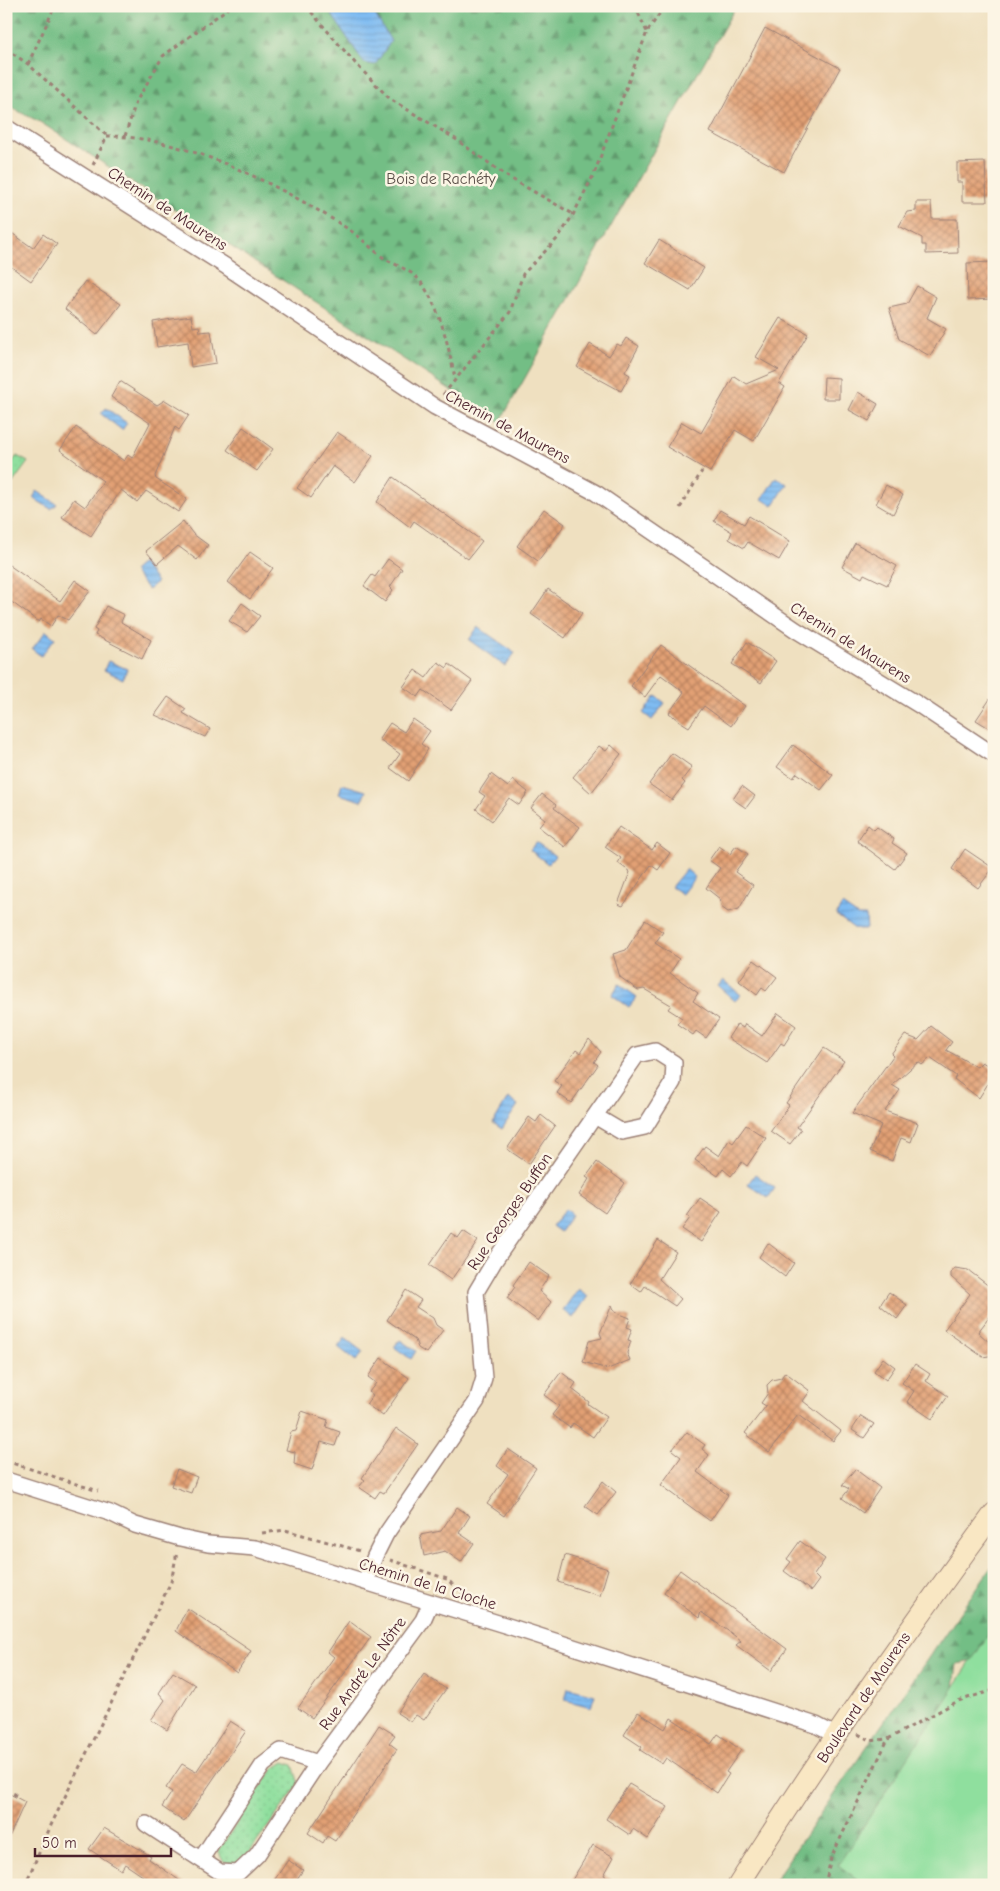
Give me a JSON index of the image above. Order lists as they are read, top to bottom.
{
  "streets": {
    "street": [
      "Chemin de Maurens",
      "Rue Georges Buffon",
      "Chemin de la Cloche",
      "Rue André Le Nôtre",
      "Boulevard de Maurens"
    ]
  },
  "crossings": [
    ["Rue Georges Buffon", "Chemin de la Cloche"],
    ["Chemin de la Cloche", "Rue André Le Nôtre"],
    ["Chemin de la Cloche", "Boulevard de Maurens"]
  ],
  "parks": ["Bois de Rachéty"],
  "scale_bar": "50 m"
}
